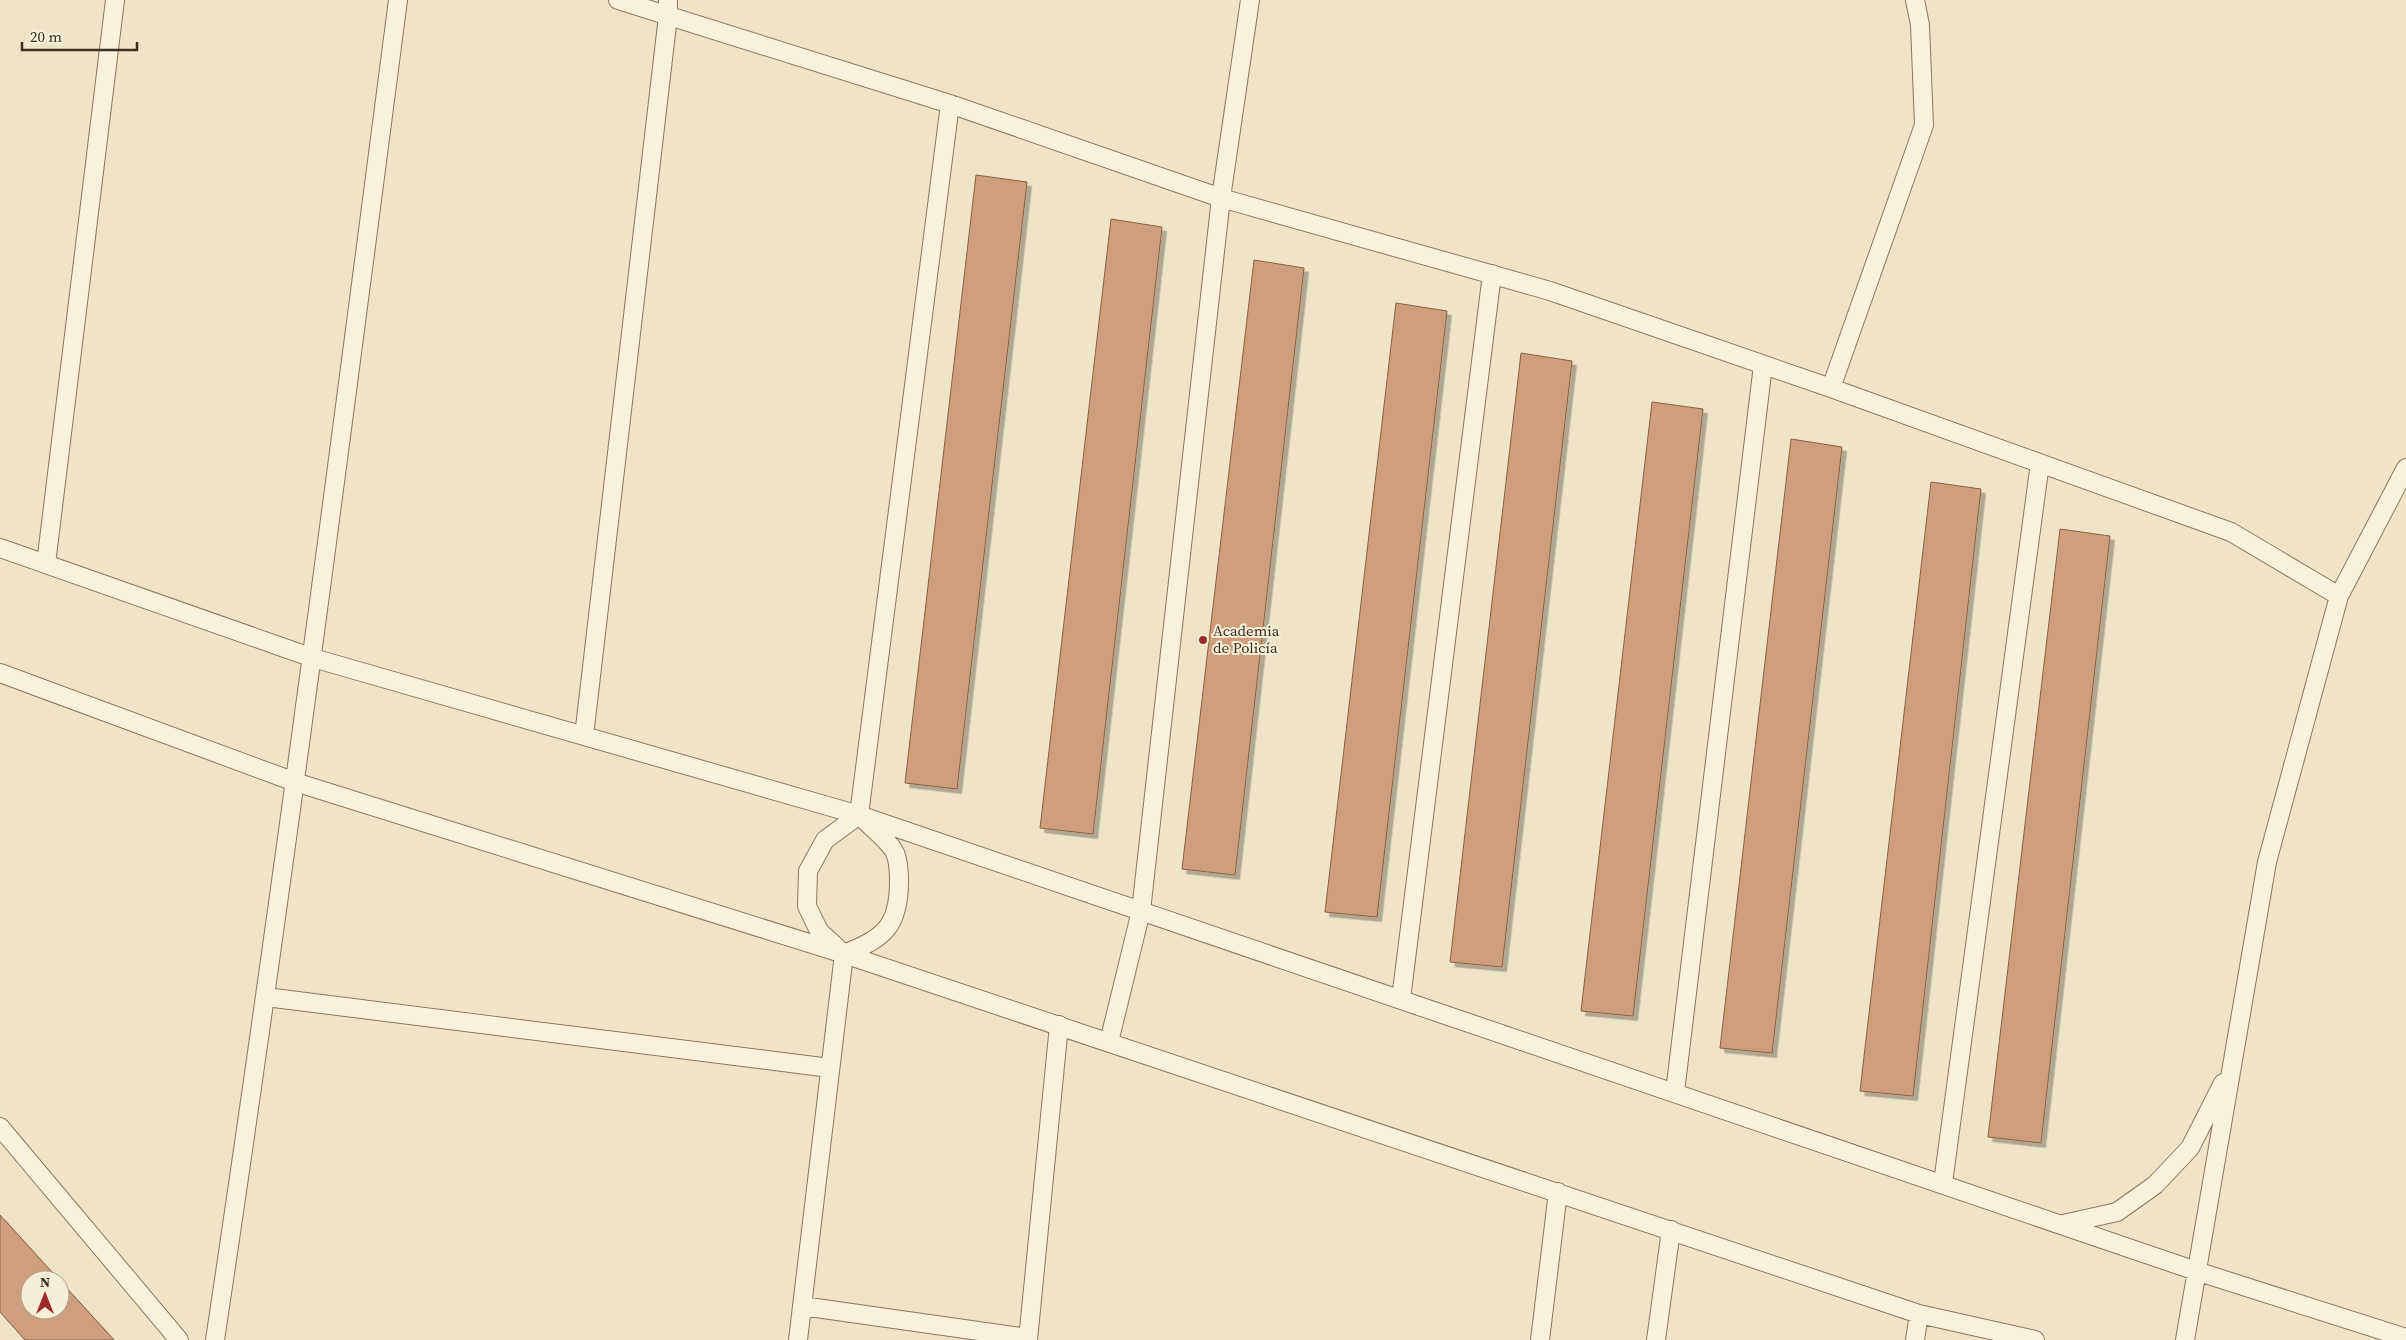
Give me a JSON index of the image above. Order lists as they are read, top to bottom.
{
  "places": ["Academia de Policía"],
  "scale_bar": "20 m",
  "north": "top"
}
